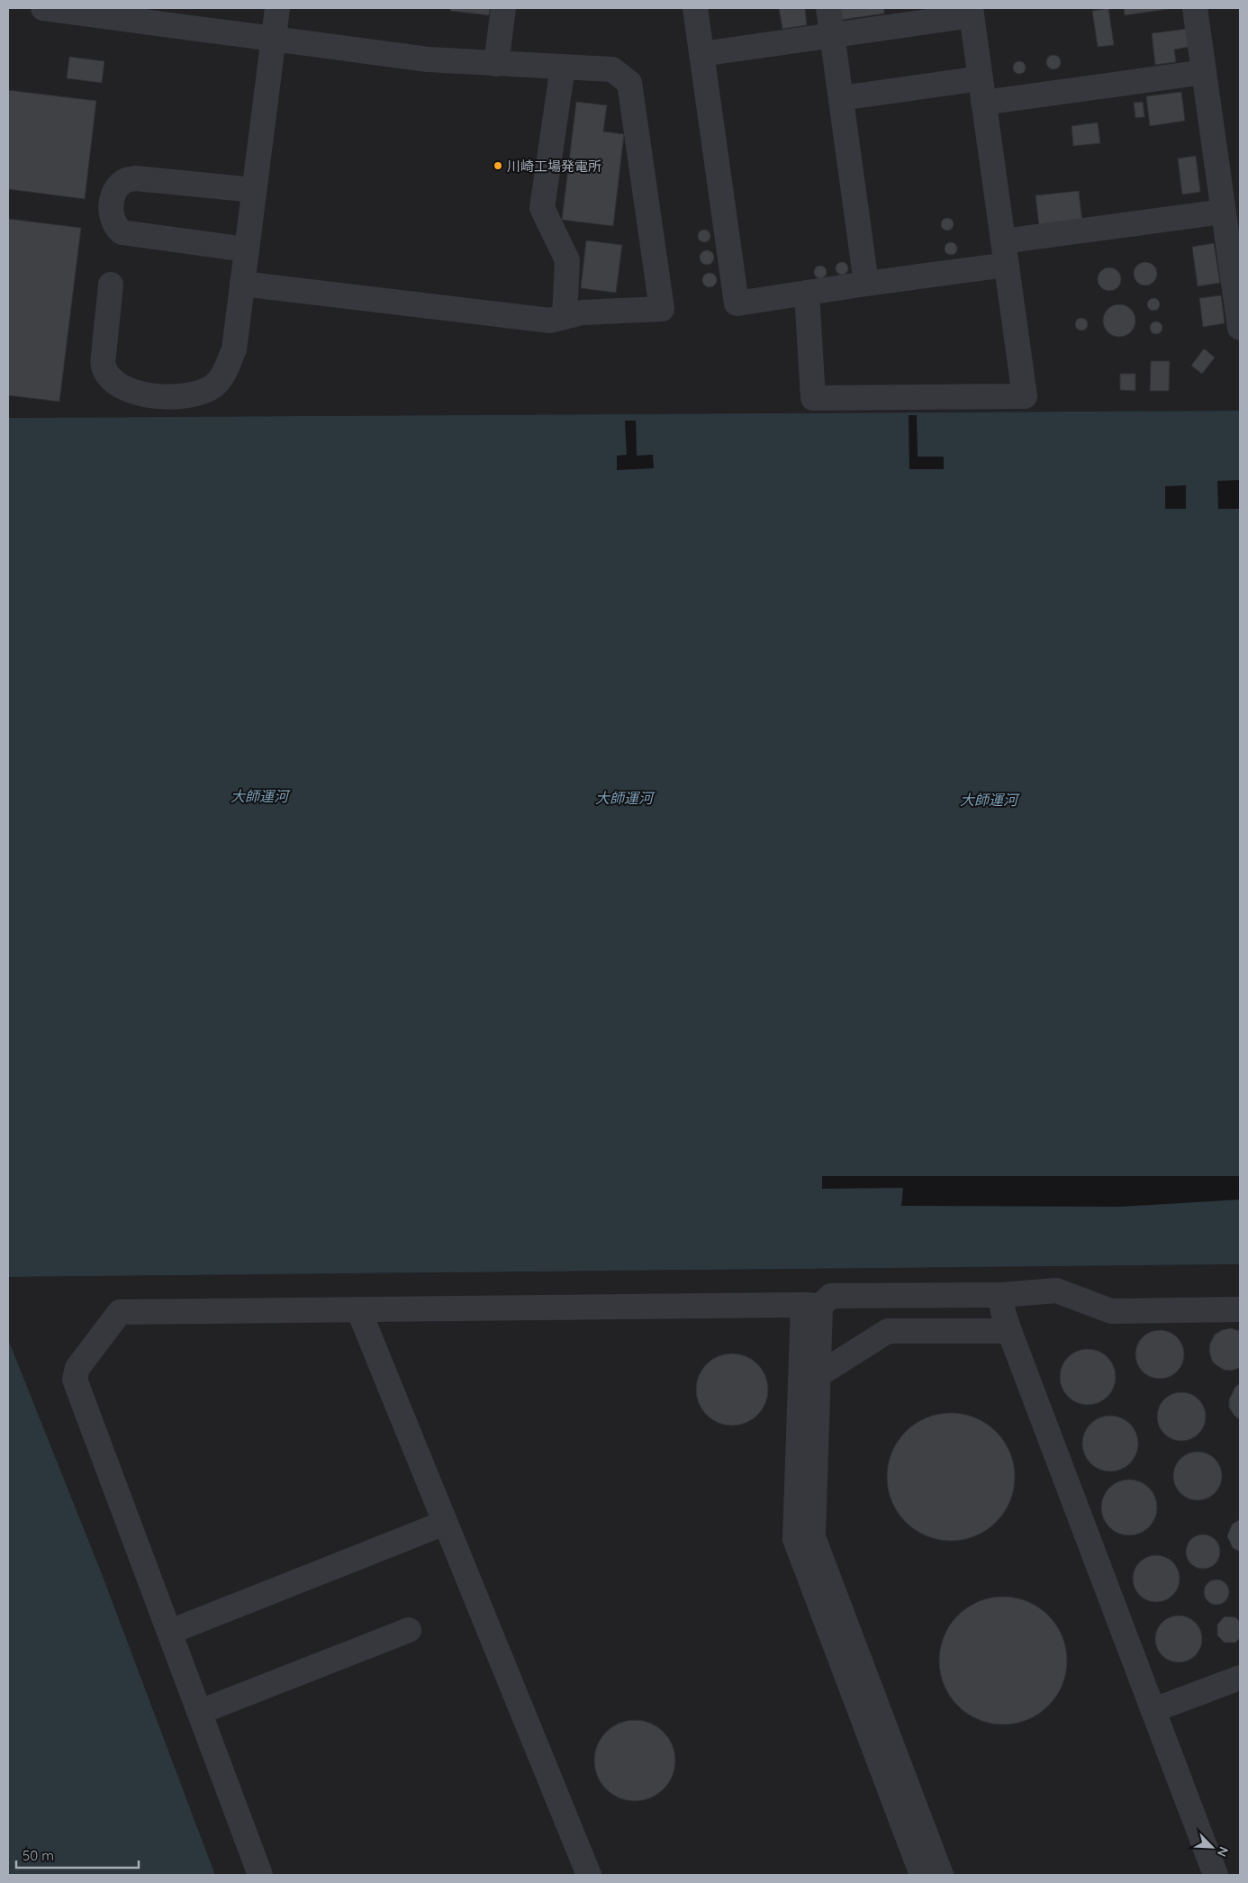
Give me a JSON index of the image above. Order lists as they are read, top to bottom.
{
  "water": ["大師運河"],
  "places": ["川崎工場発電所"],
  "scale_bar": "50 m",
  "north": "bottom right"
}
